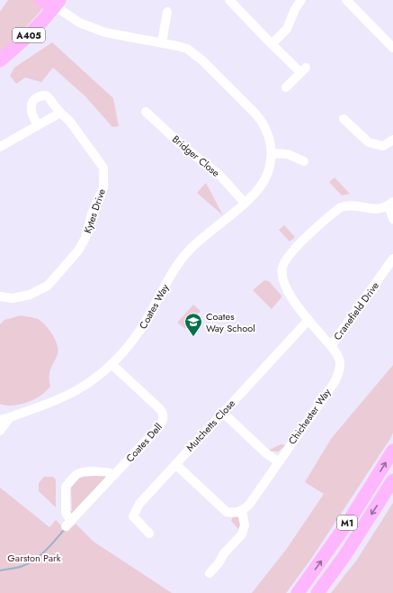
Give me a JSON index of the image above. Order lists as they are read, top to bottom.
{
  "streets": {
    "highway": ["A405", "M1"],
    "street": [
      "Bridger Close",
      "Kytes Drive",
      "Coates Way",
      "Cranefield Drive",
      "Chichester Way",
      "Mutchetts Close",
      "Coates Dell"
    ]
  },
  "crossings": [
    ["A405", "Coates Way"],
    ["Bridger Close", "Coates Way"],
    ["Coates Way", "Coates Dell"],
    ["Cranefield Drive", "Chichester Way"],
    ["Chichester Way", "Mutchetts Close"]
  ],
  "parks": ["Garston Park"],
  "places": {
    "school or university": ["Coates Way School"]
  }
}
